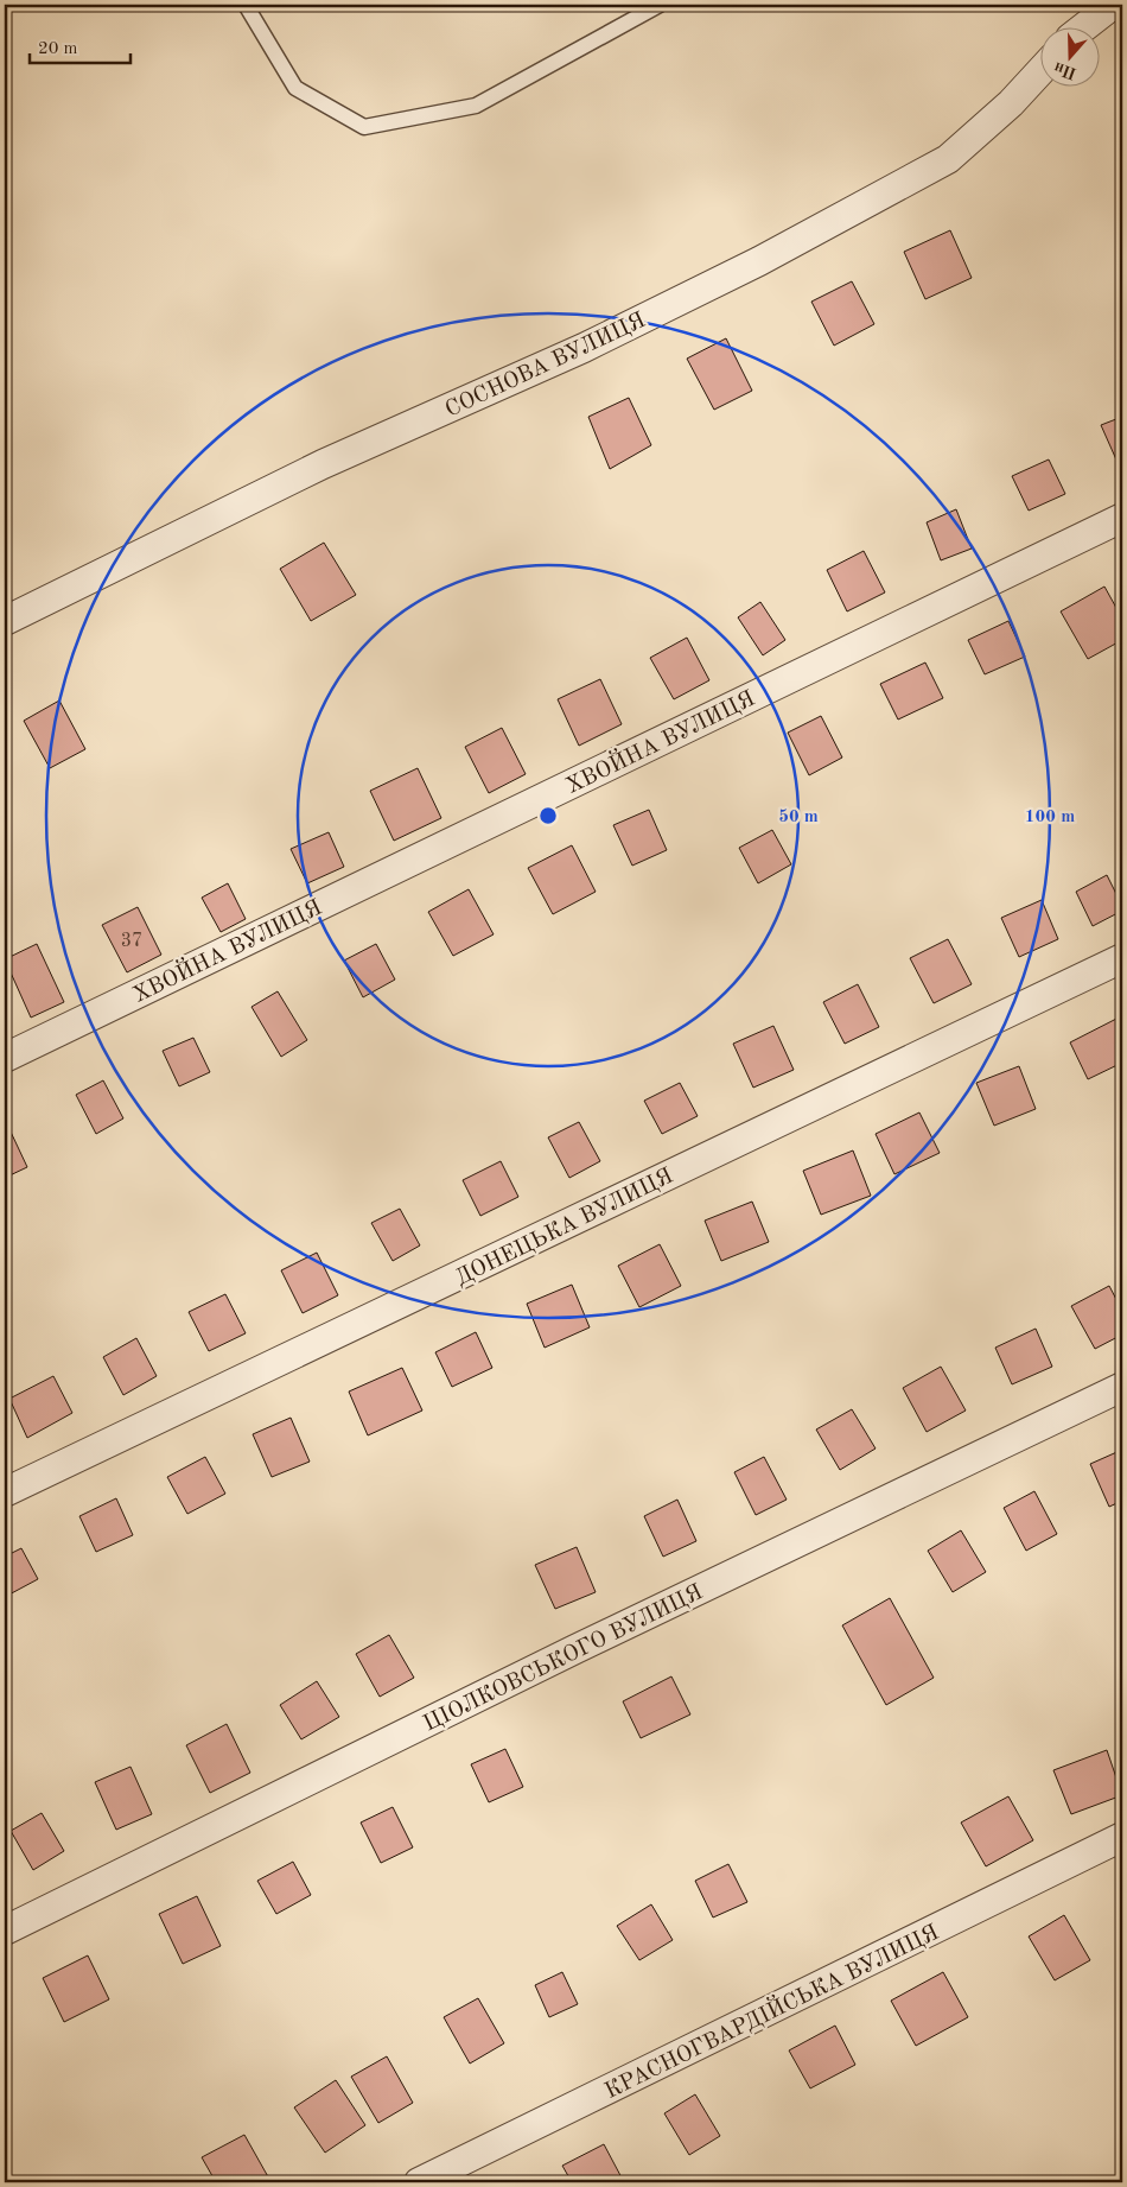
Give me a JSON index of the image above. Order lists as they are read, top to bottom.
{
  "streets": {
    "street": [
      "СОСНОВА ВУЛИЦЯ",
      "ХВОЙНА ВУЛИЦЯ",
      "ДОНЕЦЬКА ВУЛИЦЯ",
      "ЦІОЛКОВСЬКОГО ВУЛИЦЯ",
      "КРАСНОГВАРДІЙСЬКА ВУЛИЦЯ"
    ]
  },
  "house_numbers": ["37"],
  "scale_bar": "20 m",
  "north": "bottom",
  "rings": ["50 m", "100 m"]
}
